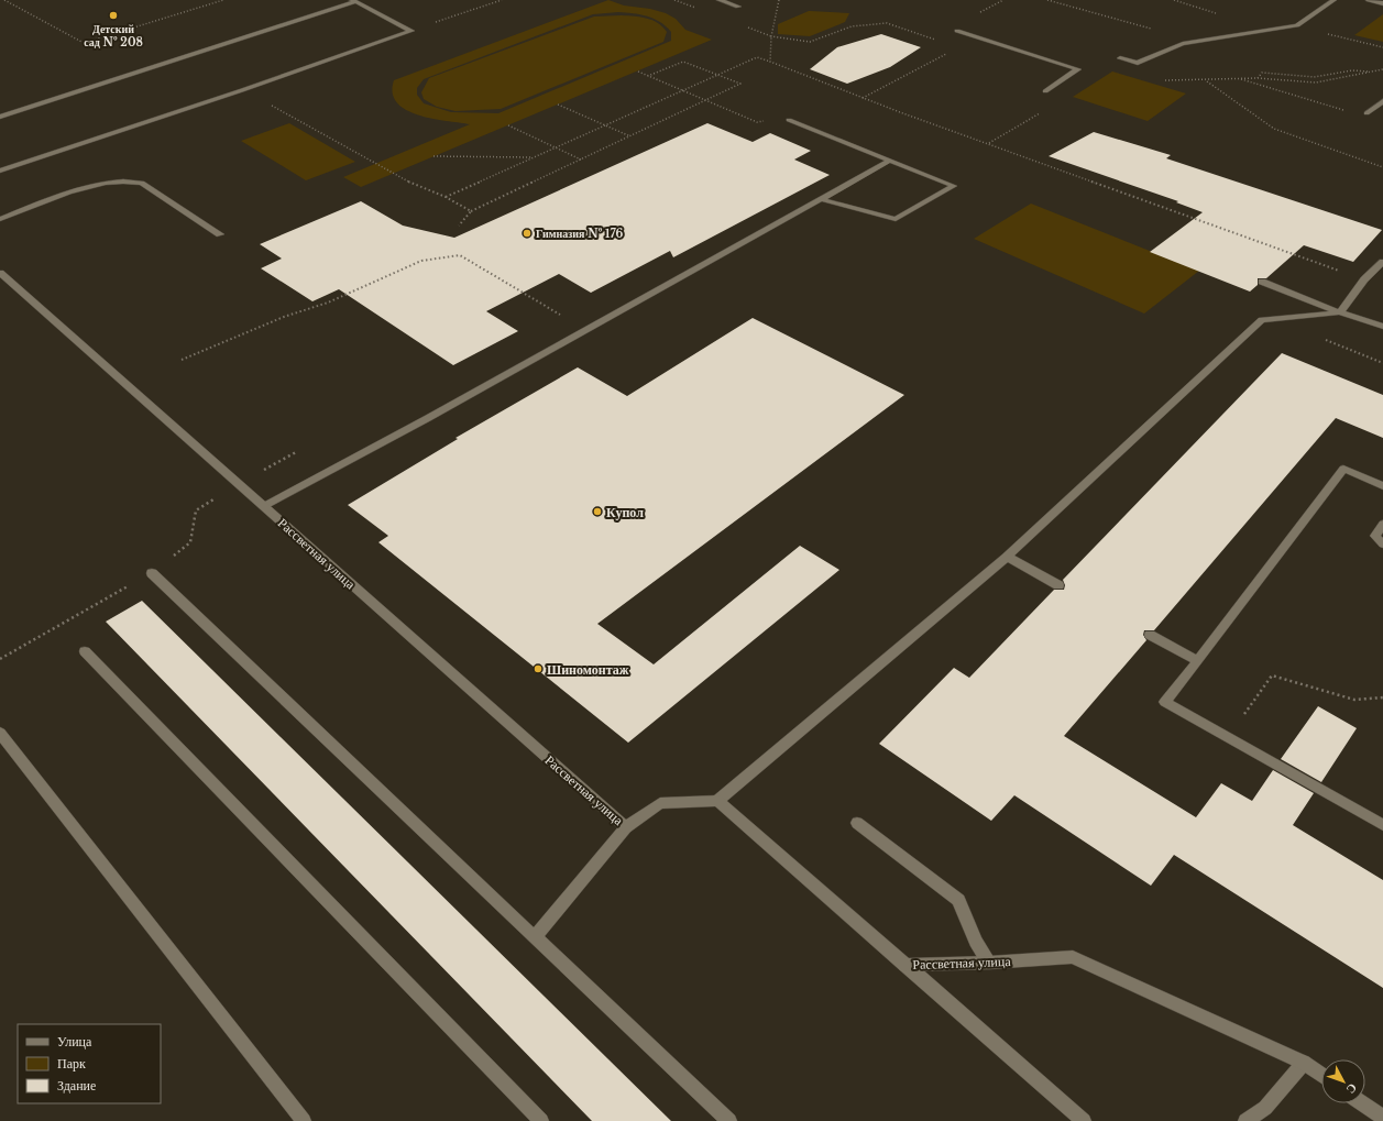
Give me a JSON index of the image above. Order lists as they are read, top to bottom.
{
  "streets": {
    "street": ["Рассветная улица"]
  },
  "places": [
    "Детский сад № 208",
    "Гимназия № 176",
    "Купол",
    "Шиномонтаж"
  ],
  "legend": ["Улица", "Парк", "Здание"],
  "north": "bottom right"
}
